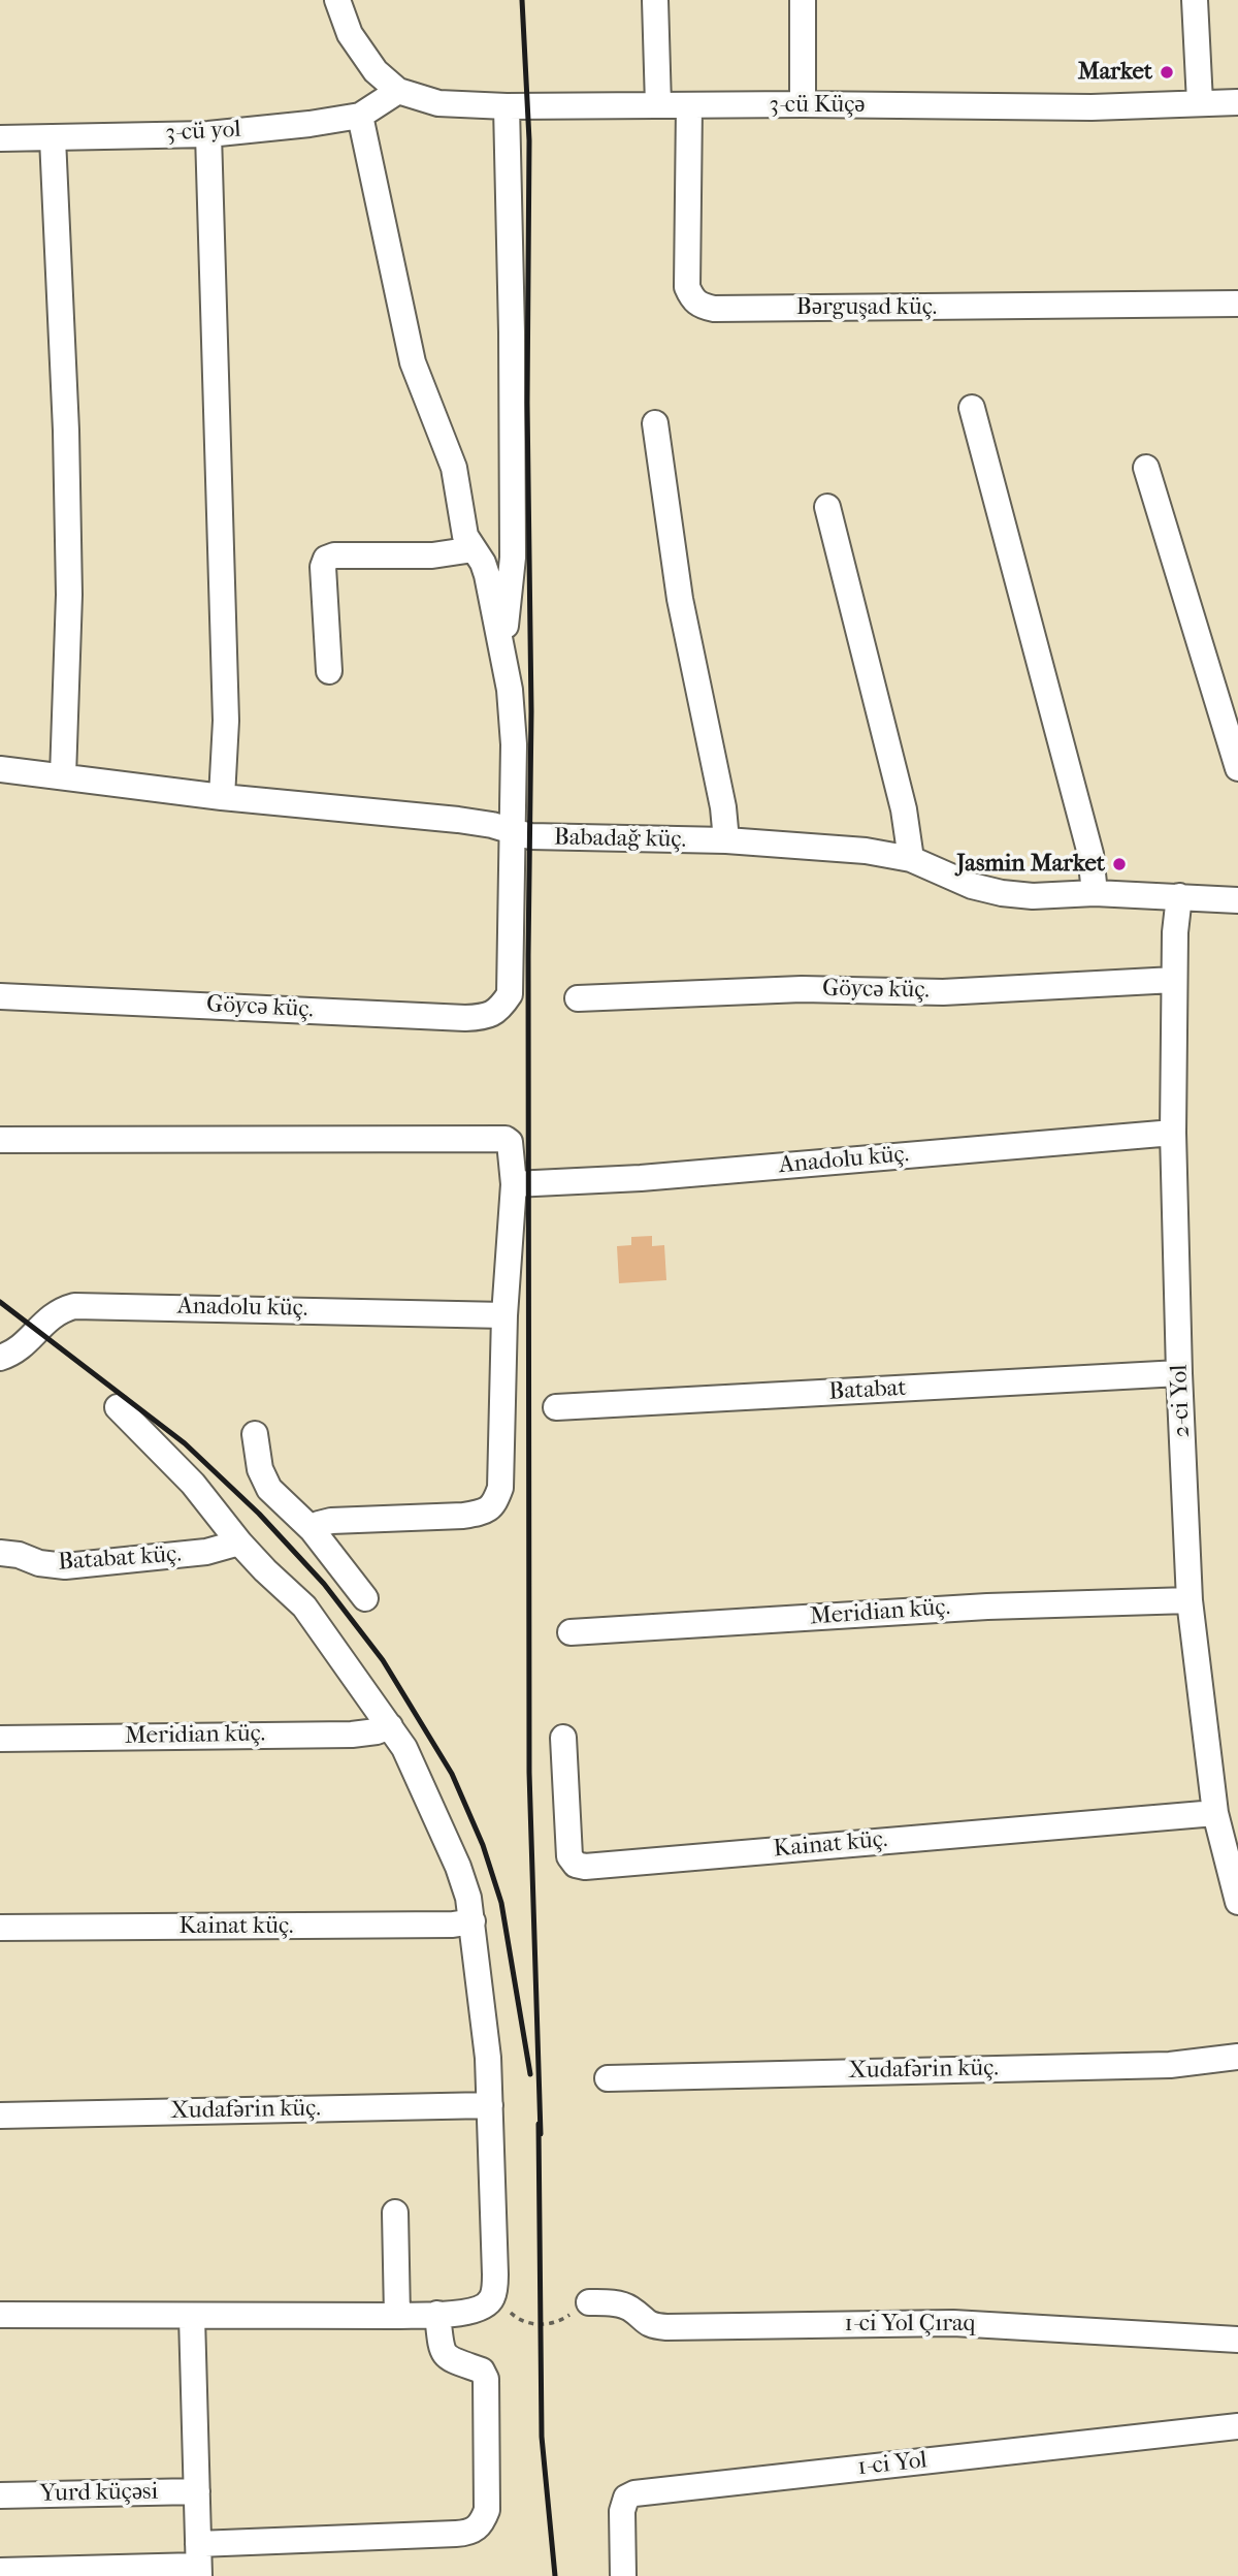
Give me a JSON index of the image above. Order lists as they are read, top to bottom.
{
  "streets": {
    "street": [
      "3-cü Küçə",
      "3-cü yol",
      "Bərguşad küç.",
      "Babadağ küç.",
      "Göycə küç.",
      "Anadolu küç.",
      "Batabat",
      "2-ci Yol",
      "Batabat küç.",
      "Meridian küç.",
      "Kainat küç.",
      "Xudafərin küç.",
      "1-ci Yol Çıraq",
      "1-ci Yol",
      "Yurd küçəsi"
    ]
  },
  "crossings": [
    ["3-cü Küçə", "3-cü yol"],
    ["3-cü Küçə", "Bərguşad küç."],
    ["Babadağ küç.", "Göycə küç."],
    ["Babadağ küç.", "2-ci Yol"],
    ["Göycə küç.", "2-ci Yol"],
    ["Anadolu küç.", "2-ci Yol"],
    ["Batabat", "2-ci Yol"],
    ["2-ci Yol", "Meridian küç."],
    ["2-ci Yol", "Kainat küç."]
  ],
  "places": ["Market", "Jasmin Market"]
}
